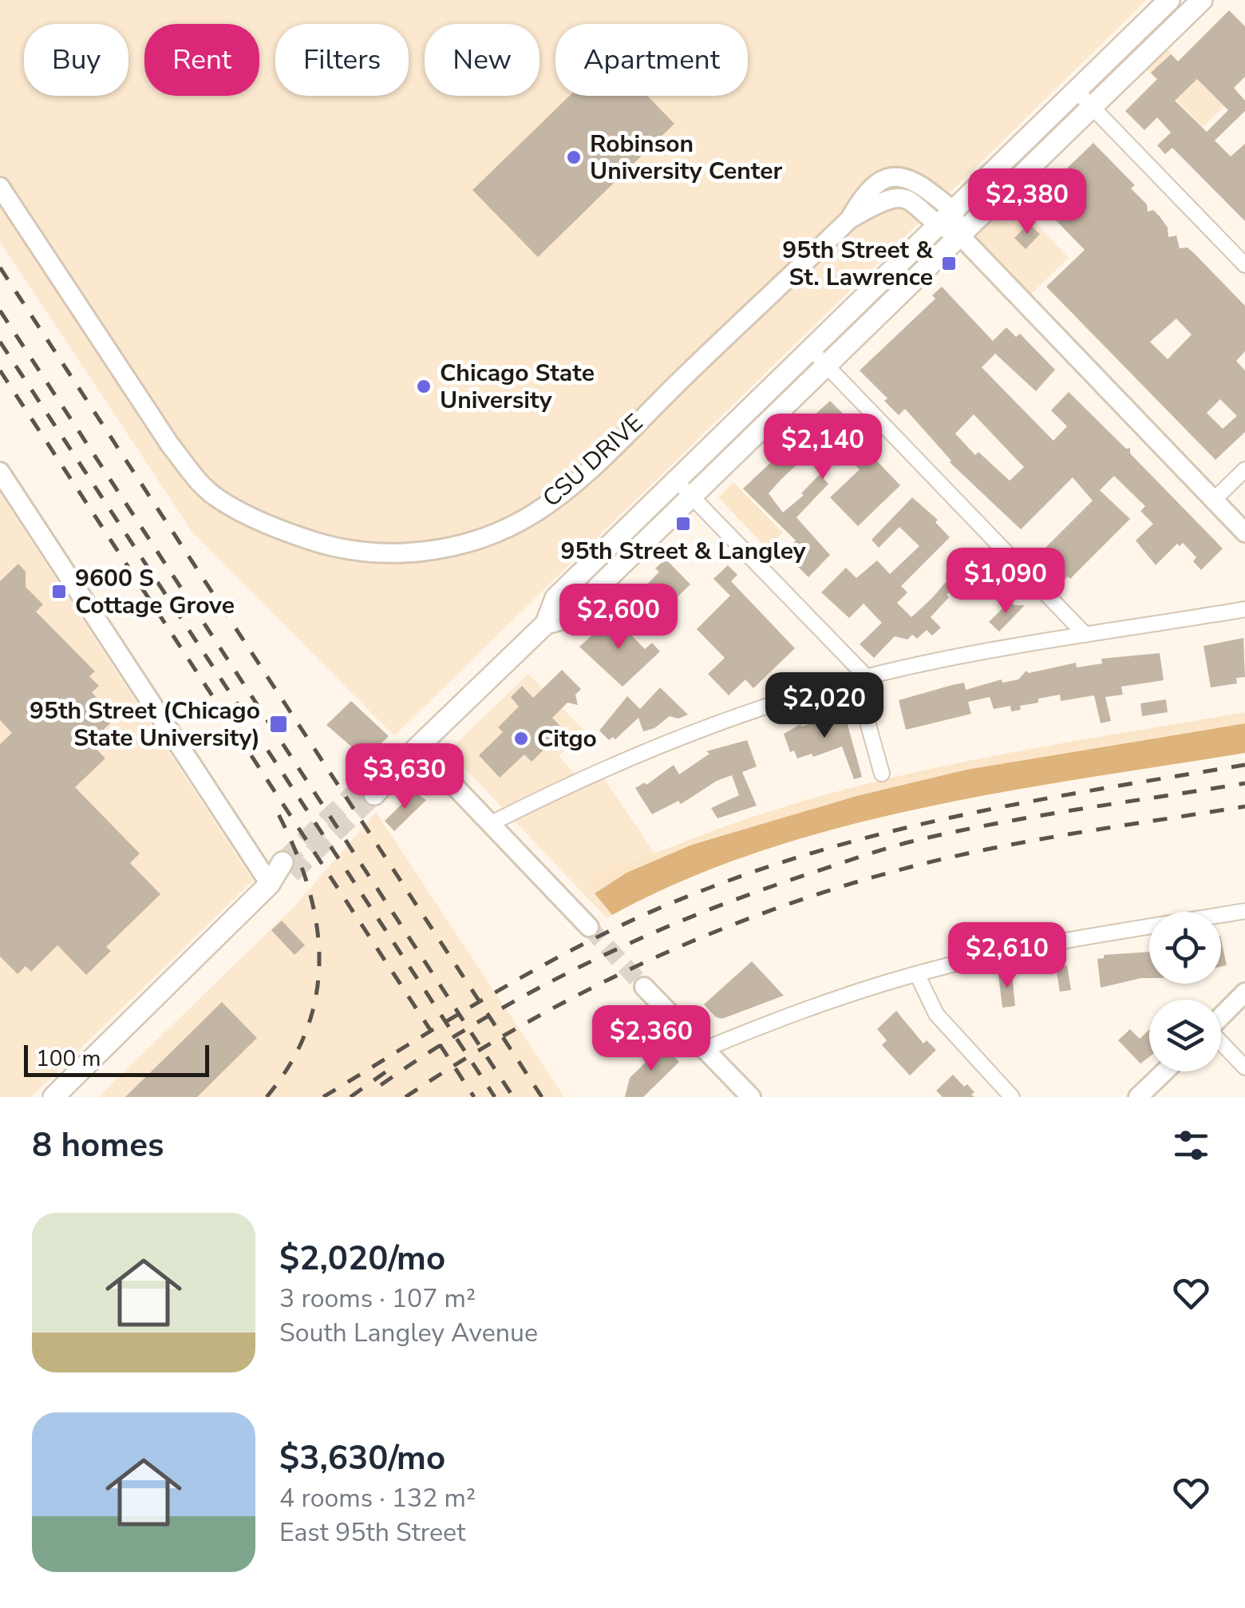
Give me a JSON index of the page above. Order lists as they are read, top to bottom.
{
  "streets": {
    "street": ["CSU DRIVE"]
  },
  "places": {
    "other": ["Robinson University Center", "Chicago State University", "Citgo"],
    "transit": [
      "95th Street & St. Lawrence",
      "95th Street & Langley",
      "9600 S Cottage Grove",
      "95th Street (Chicago State University)"
    ]
  },
  "scale_bar": "100 m",
  "page": {
    "chip": [
      "Buy",
      "Rent",
      "Filters",
      "New",
      "Apartment"
    ],
    "price": [
      "$2,380",
      "$2,140",
      "$1,090",
      "$2,600",
      "$2,020",
      "$3,630",
      "$2,610",
      "$2,360"
    ],
    "scale": "100 m",
    "heading": "8 homes",
    "list": [
      {
        "name": "$2,020/mo",
        "note": "3 rooms · 107 m² · South Langley Avenue"
      },
      {
        "name": "$3,630/mo",
        "note": "4 rooms · 132 m² · East 95th Street"
      }
    ]
  }
}
